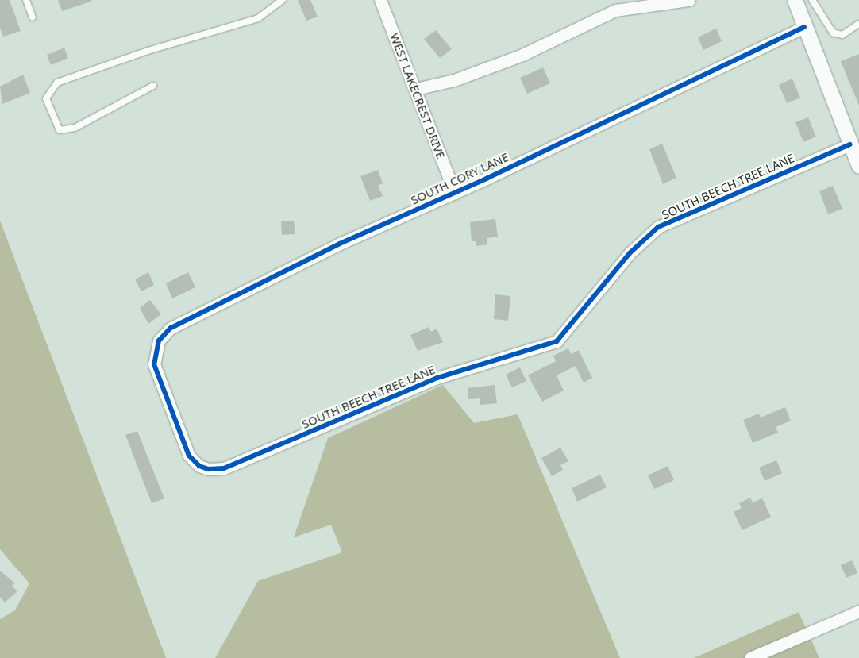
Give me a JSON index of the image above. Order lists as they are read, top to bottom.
{
  "streets": {
    "street": ["WEST LAKECREST DRIVE", "SOUTH CORY LANE", "SOUTH BEECH TREE LANE"]
  },
  "crossings": [
    ["WEST LAKECREST DRIVE", "SOUTH CORY LANE"],
    ["SOUTH CORY LANE", "SOUTH BEECH TREE LANE"]
  ]
}
